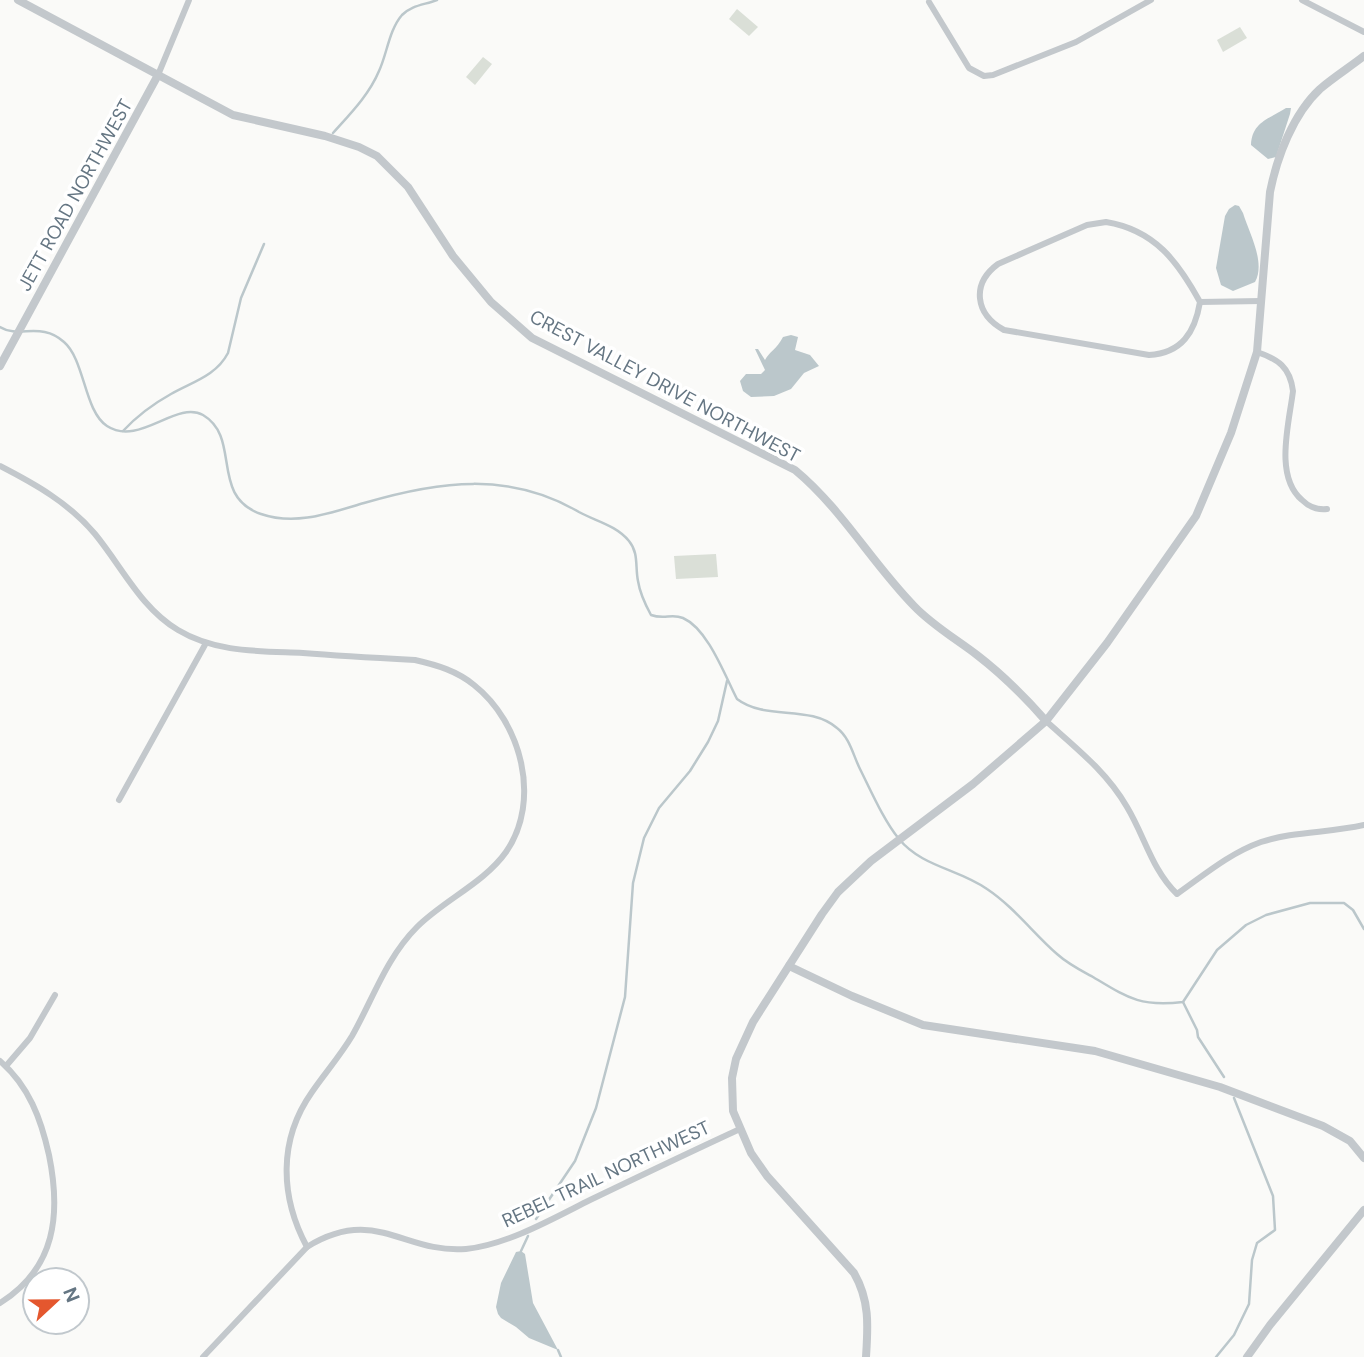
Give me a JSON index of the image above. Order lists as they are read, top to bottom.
{
  "streets": {
    "street": ["JETT ROAD NORTHWEST", "CREST VALLEY DRIVE NORTHWEST", "REBEL TRAIL NORTHWEST"]
  },
  "crossings": [
    ["JETT ROAD NORTHWEST", "CREST VALLEY DRIVE NORTHWEST"]
  ],
  "north": "right"
}
